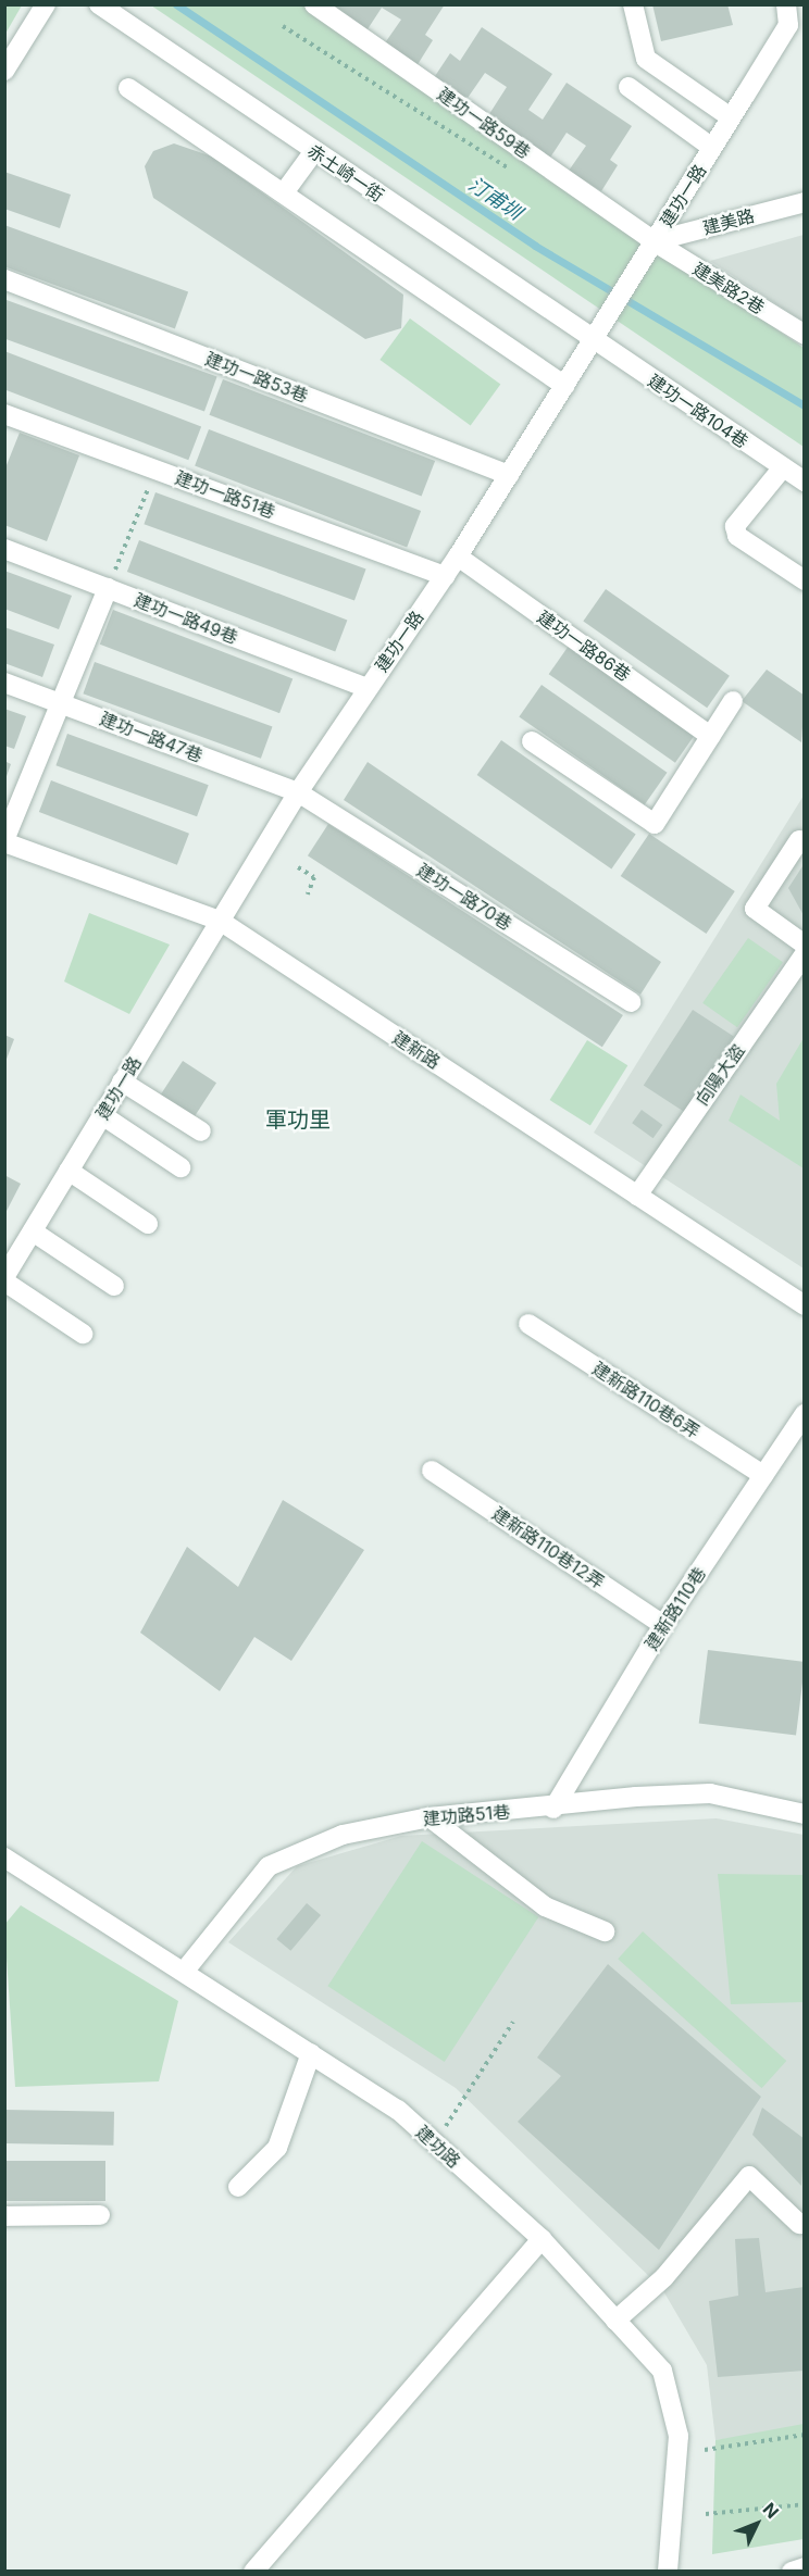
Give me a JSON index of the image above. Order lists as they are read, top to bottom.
{
  "streets": {
    "street": [
      "建功一路59巷",
      "赤土崎一街",
      "建功一路",
      "建美路",
      "建美路2巷",
      "建功一路53巷",
      "建功一路104巷",
      "建功一路51巷",
      "建功一路49巷",
      "建功一路86巷",
      "建功一路47巷",
      "建功一路70巷",
      "建新路",
      "向陽大盜",
      "建新路110巷6弄",
      "建新路110巷12弄",
      "建新路110巷",
      "建功路51巷",
      "建功路"
    ]
  },
  "crossings": [
    ["建功一路59巷", "建功一路"],
    ["建功一路59巷", "建美路"],
    ["建功一路59巷", "建美路2巷"],
    ["赤土崎一街", "建功一路"],
    ["赤土崎一街", "建功一路104巷"],
    ["建功一路", "建美路"],
    ["建功一路", "建美路2巷"],
    ["建功一路", "建功一路53巷"],
    ["建功一路", "建功一路104巷"],
    ["建功一路", "建功一路51巷"],
    ["建功一路", "建功一路49巷"],
    ["建功一路", "建功一路86巷"],
    ["建功一路", "建功一路47巷"],
    ["建功一路", "建功一路70巷"],
    ["建功一路", "建新路"],
    ["建美路", "建美路2巷"],
    ["建功一路47巷", "建功一路70巷"],
    ["建新路", "向陽大盜"],
    ["建新路110巷6弄", "建新路110巷"],
    ["建新路110巷12弄", "建新路110巷"],
    ["建新路110巷", "建功路51巷"],
    ["建功路51巷", "建功路"]
  ],
  "districts": ["軍功里"],
  "water": ["汀甫圳"],
  "north": "top right"
}
